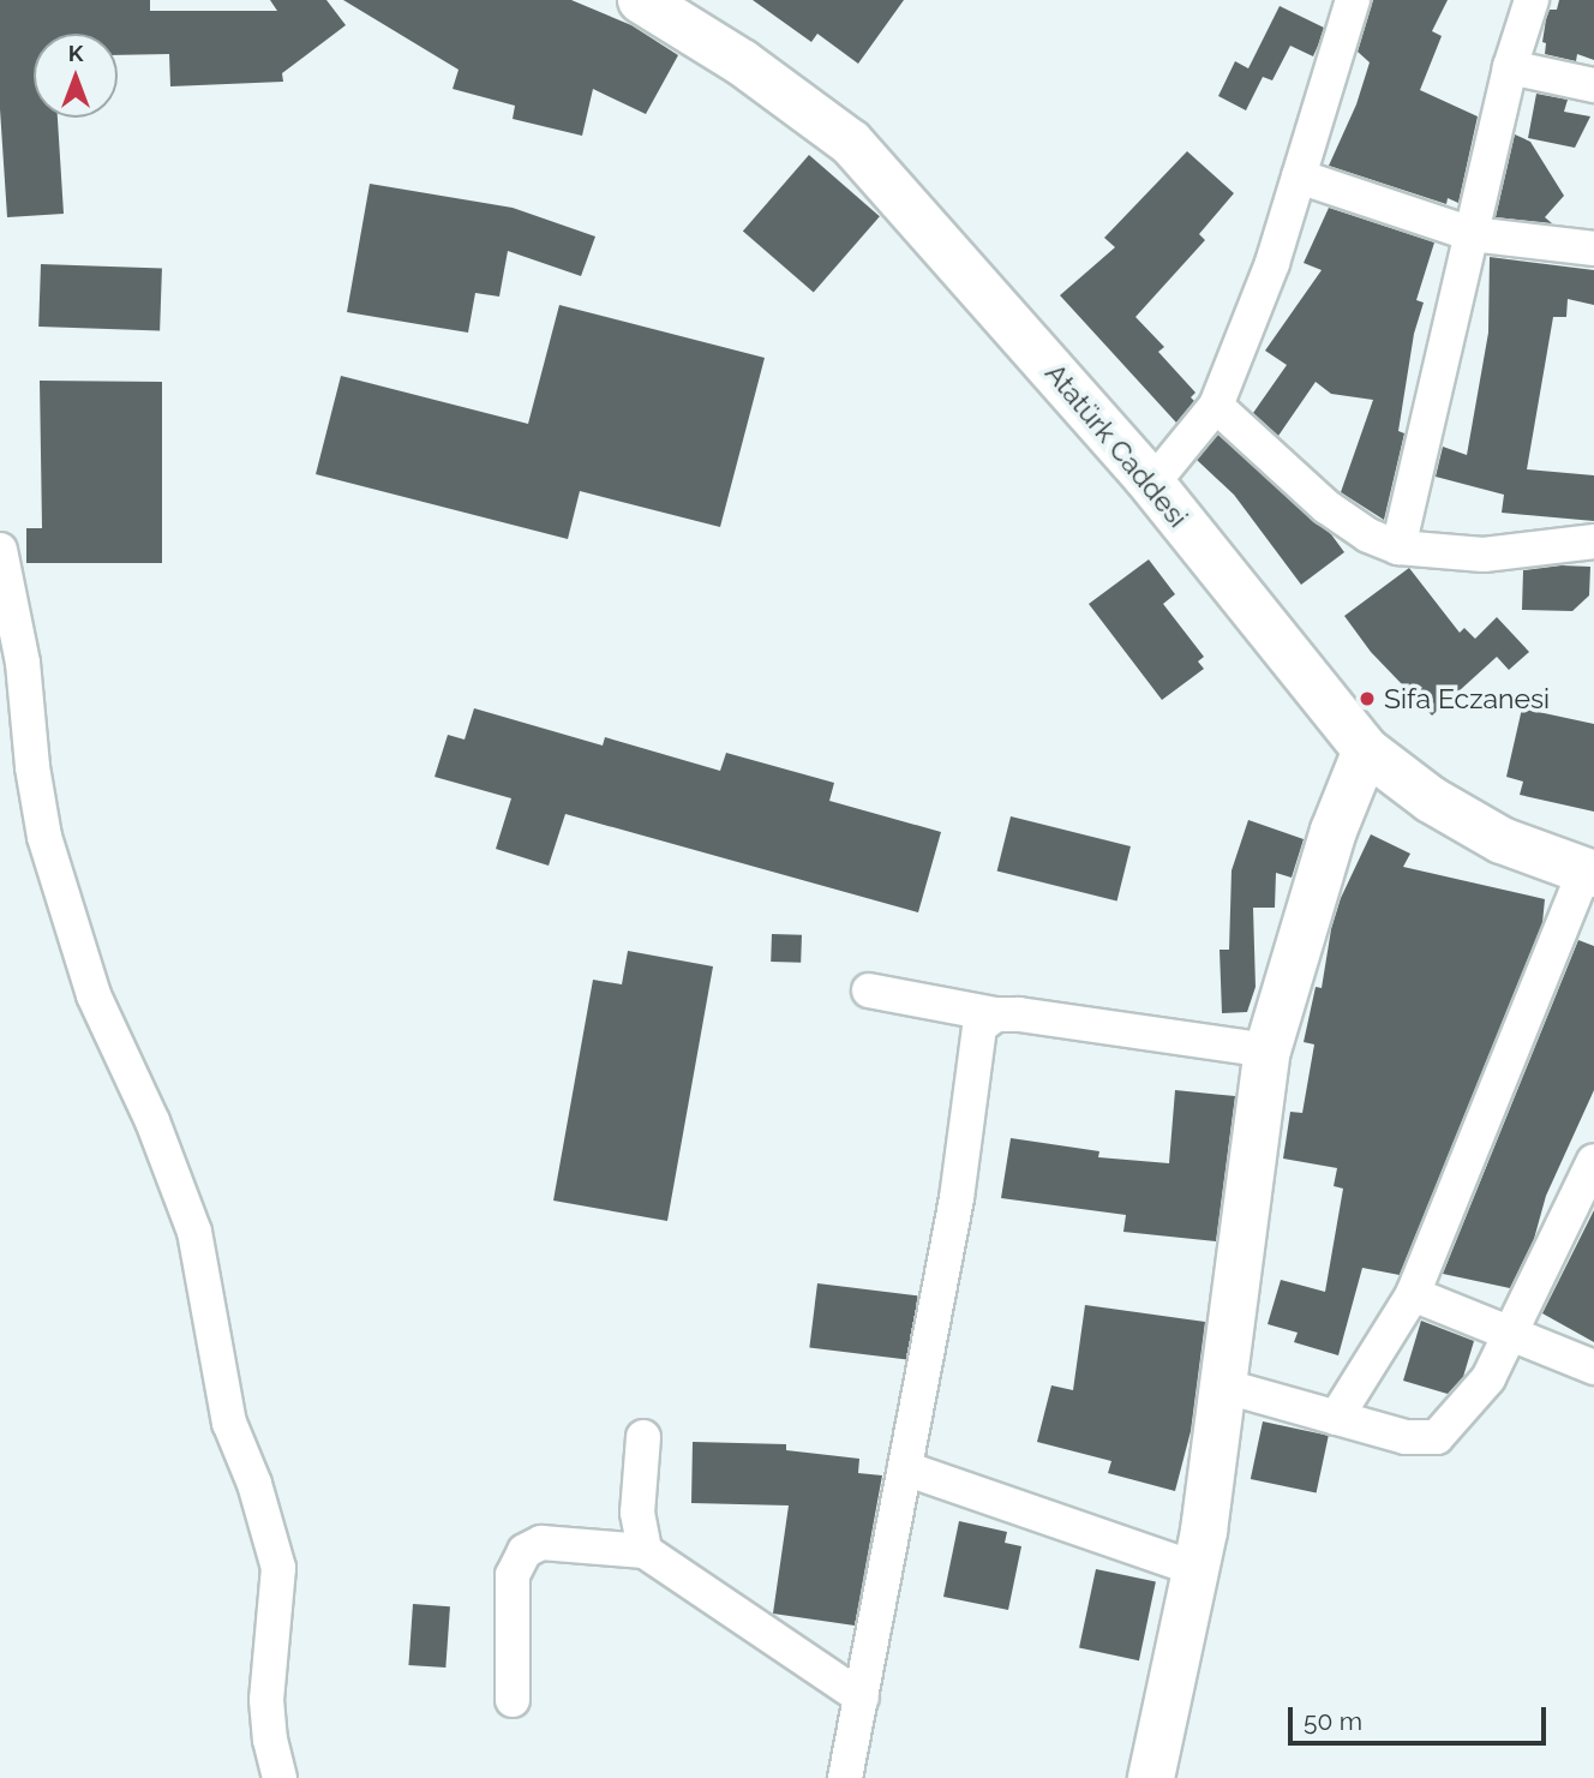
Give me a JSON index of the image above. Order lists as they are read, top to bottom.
{
  "streets": {
    "main road": ["Atatürk Caddesi"]
  },
  "places": ["Sifa Eczanesi"],
  "scale_bar": "50 m",
  "north": "top"
}
